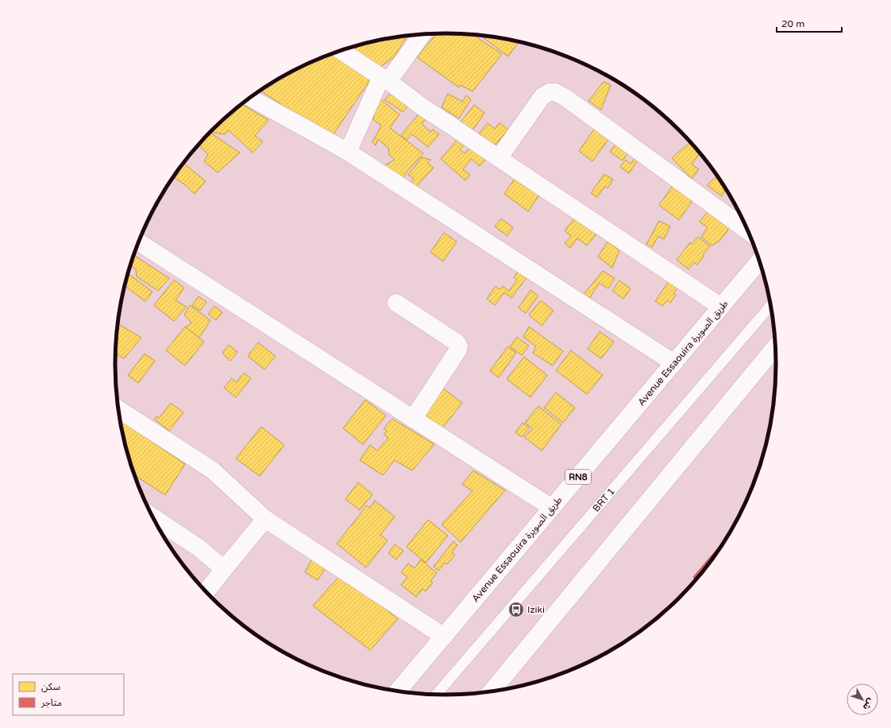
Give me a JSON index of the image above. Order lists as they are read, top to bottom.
{
  "streets": {
    "street": ["Avenue Essaouira طريق الصويرة", "RN8"],
    "lane": ["BRT 1"]
  },
  "places": {
    "bus stop": ["Iziki"]
  },
  "legend": ["سكن", "متاجر"],
  "scale_bar": "20 m",
  "north": "bottom right"
}
